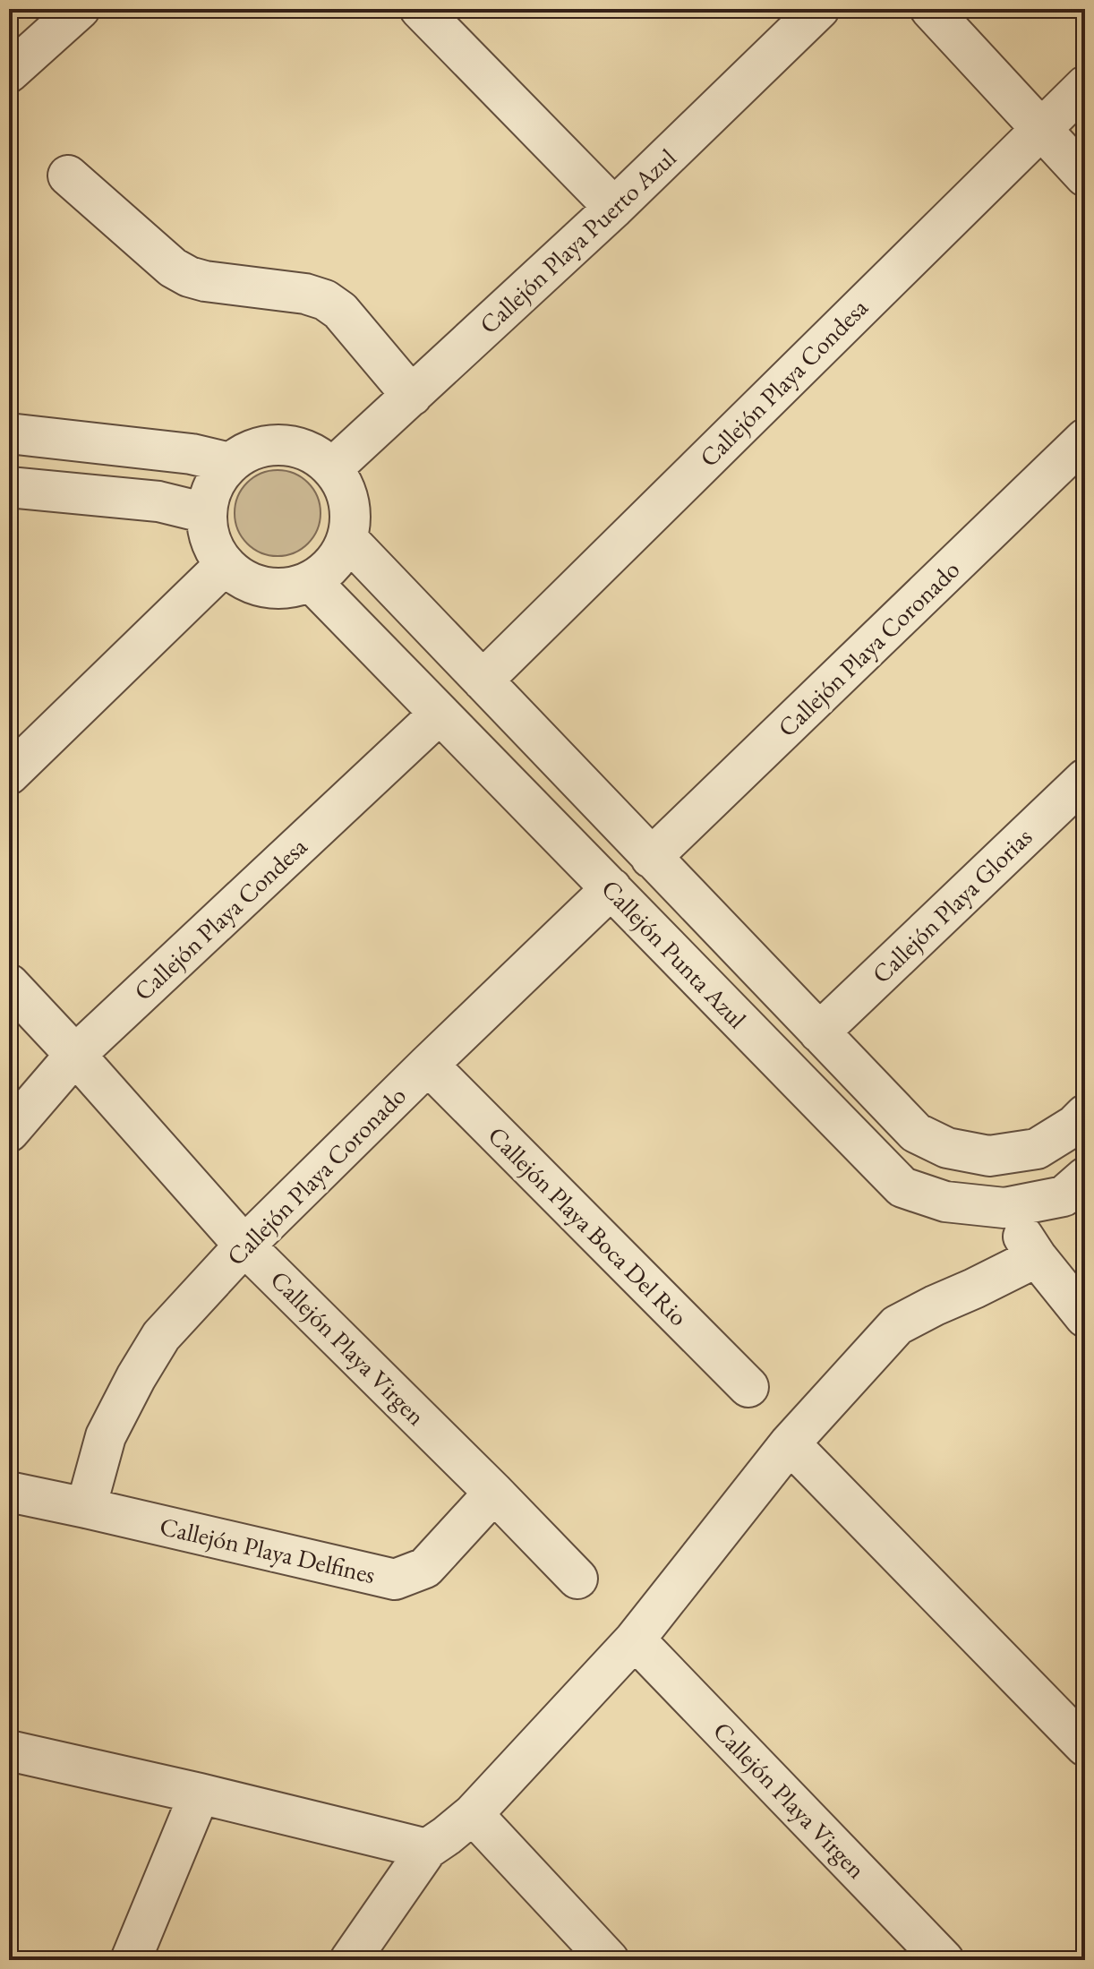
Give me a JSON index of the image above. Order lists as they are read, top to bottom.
{
  "streets": {
    "street": [
      "Callejón Playa Puerto Azul",
      "Callejón Playa Condesa",
      "Callejón Playa Coronado",
      "Callejón Playa Glorias",
      "Callejón Punta Azul",
      "Callejón Playa Boca Del Rio",
      "Callejón Playa Virgen",
      "Callejón Playa Delfines"
    ]
  },
  "crossings": [
    ["Callejón Playa Puerto Azul", "Callejón Punta Azul"],
    ["Callejón Playa Condesa", "Callejón Punta Azul"],
    ["Callejón Playa Condesa", "Callejón Playa Virgen"],
    ["Callejón Playa Coronado", "Callejón Punta Azul"],
    ["Callejón Playa Coronado", "Callejón Playa Boca Del Rio"],
    ["Callejón Playa Coronado", "Callejón Playa Virgen"],
    ["Callejón Playa Coronado", "Callejón Playa Delfines"],
    ["Callejón Playa Glorias", "Callejón Punta Azul"],
    ["Callejón Playa Virgen", "Callejón Playa Delfines"]
  ]
}
